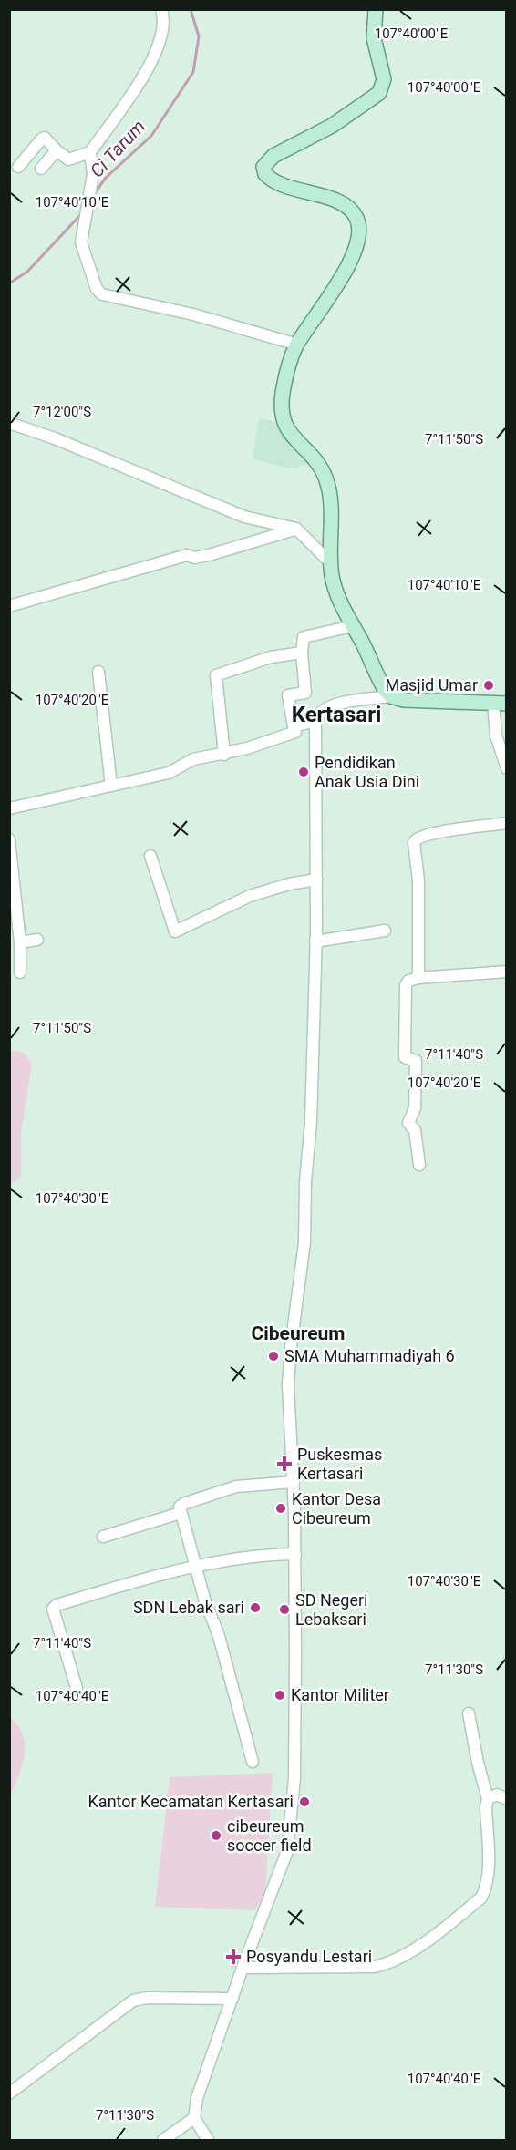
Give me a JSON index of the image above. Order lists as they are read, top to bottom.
{
  "districts": ["Kertasari", "Cibeureum"],
  "water": ["Ci Tarum"],
  "places": {
    "other": [
      "Masjid Umar",
      "Pendidikan Anak Usia Dini",
      "SMA Muhammadiyah 6",
      "Kantor Desa Cibeureum",
      "SDN Lebak sari",
      "SD Negeri Lebaksari",
      "Kantor Militer",
      "Kantor Kecamatan Kertasari",
      "cibeureum soccer field"
    ],
    "health": ["Puskesmas Kertasari", "Posyandu Lestari"]
  },
  "coordinates": [
    "107°40'00\"E",
    "107°40'10\"E",
    "7°12'00\"S",
    "7°11'50\"S",
    "107°40'20\"E",
    "7°11'40\"S",
    "107°40'30\"E",
    "7°11'30\"S",
    "107°40'40\"E"
  ]
}
